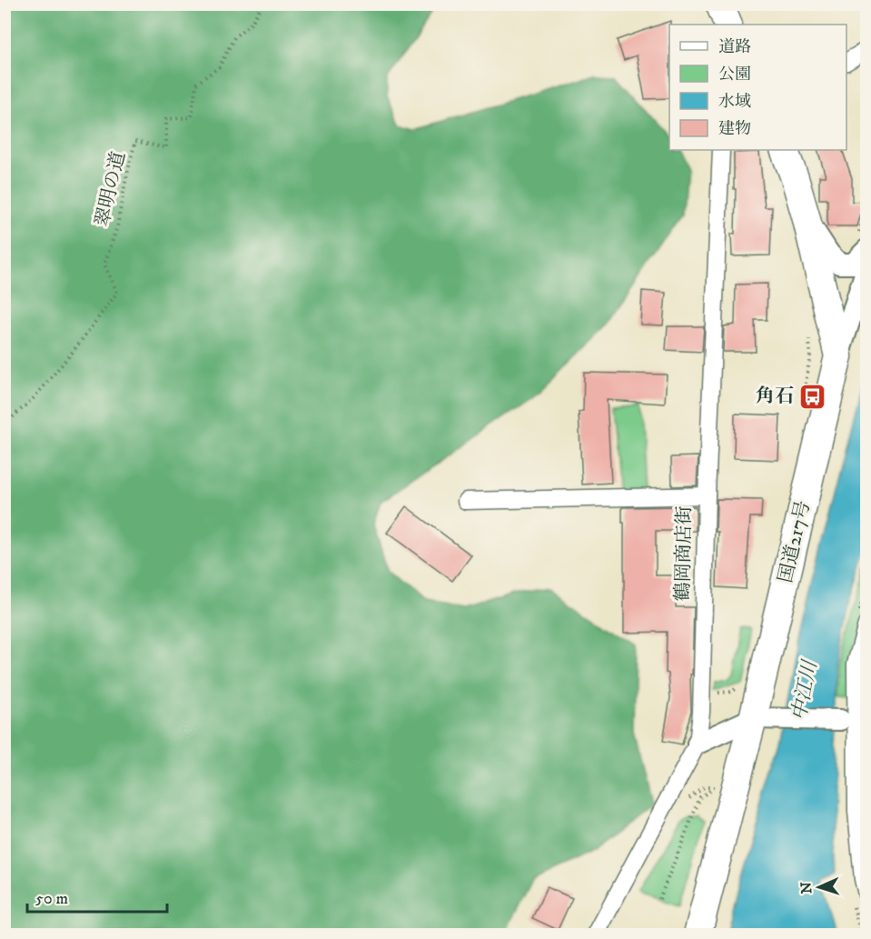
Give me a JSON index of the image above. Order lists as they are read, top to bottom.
{
  "streets": {
    "highway": ["国道217号"],
    "street": ["鶴岡商店街"],
    "path": ["翠明の道"]
  },
  "water": ["中江川"],
  "places": {
    "bus stop": ["角石"]
  },
  "legend": [
    "道路",
    "公園",
    "水域",
    "建物"
  ],
  "scale_bar": "50 m",
  "north": "left"
}
